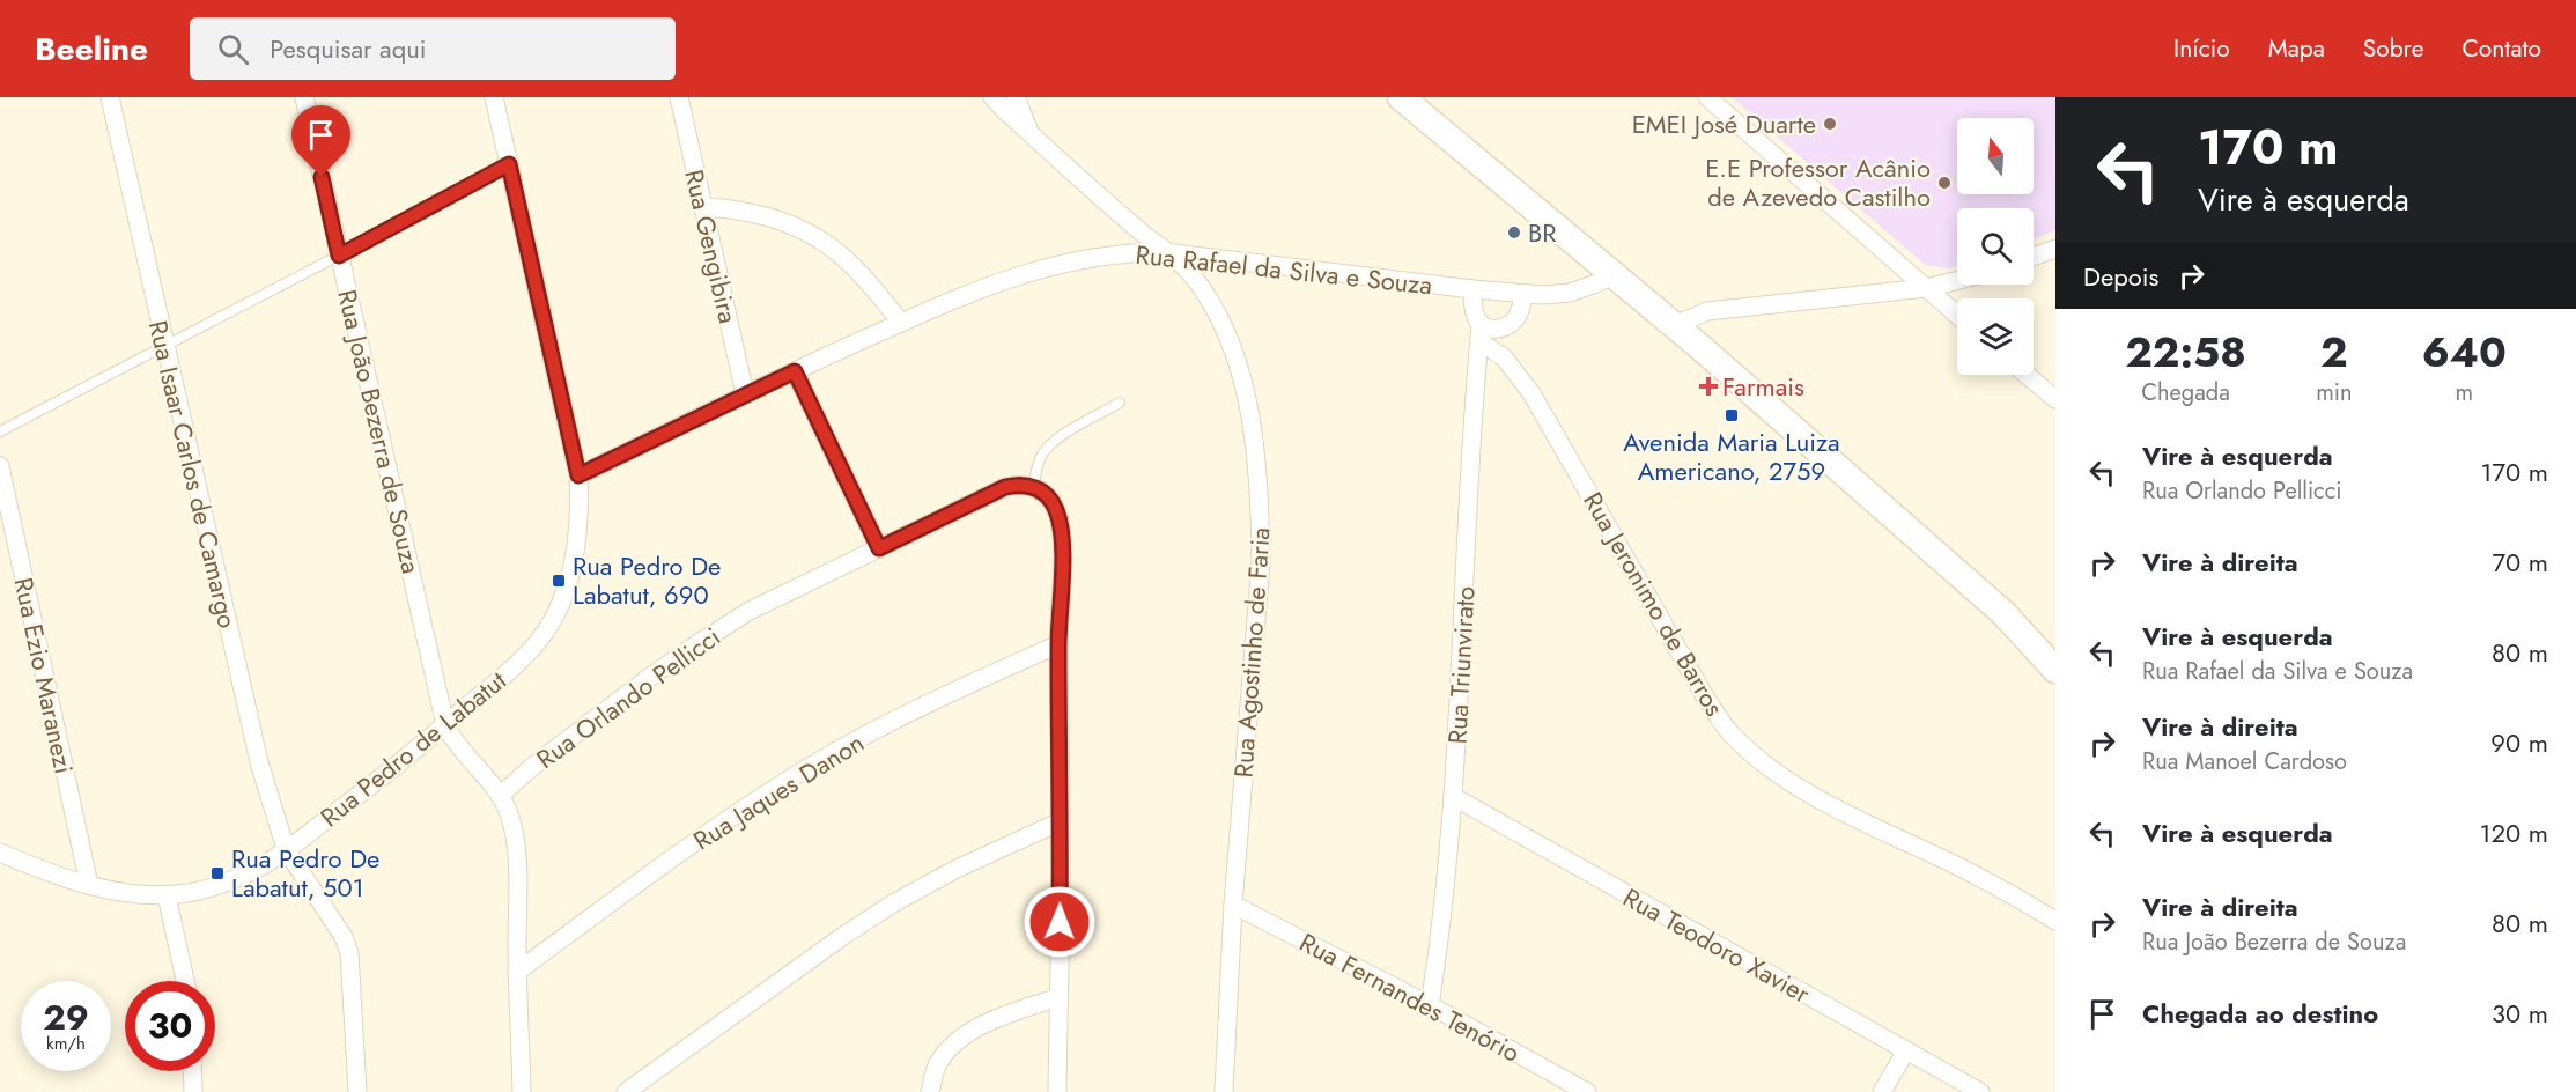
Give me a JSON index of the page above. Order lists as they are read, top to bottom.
{
  "streets": {
    "street": [
      "Rua Gengibira",
      "Rua Rafael da Silva e Souza",
      "Rua João Bezerra de Souza",
      "Rua Isaar Carlos de Camargo",
      "Rua Jeronimo de Barros",
      "Rua Agostinho de Faria",
      "Rua Triunvirato",
      "Rua Ezio Maranezi",
      "Rua Orlando Pellicci",
      "Rua Pedro de Labatut",
      "Rua Jaques Danon",
      "Rua Teodoro Xavier",
      "Rua Fernandes Tenório"
    ]
  },
  "crossings": [
    ["Rua Gengibira", "Rua Rafael da Silva e Souza"],
    ["Rua Rafael da Silva e Souza", "Rua Agostinho de Faria"],
    ["Rua Rafael da Silva e Souza", "Rua Pedro de Labatut"],
    ["Rua João Bezerra de Souza", "Rua Orlando Pellicci"],
    ["Rua João Bezerra de Souza", "Rua Pedro de Labatut"],
    ["Rua João Bezerra de Souza", "Rua Jaques Danon"],
    ["Rua Isaar Carlos de Camargo", "Rua Pedro de Labatut"],
    ["Rua Jeronimo de Barros", "Rua Triunvirato"],
    ["Rua Agostinho de Faria", "Rua Fernandes Tenório"],
    ["Rua Triunvirato", "Rua Teodoro Xavier"],
    ["Rua Triunvirato", "Rua Fernandes Tenório"],
    ["Rua Ezio Maranezi", "Rua Pedro de Labatut"]
  ],
  "places": {
    "other": ["EMEI José Duarte", "E.E Professor Acânio de Azevedo Castilho", "BR"],
    "health": ["Farmais"],
    "transit": ["Avenida Maria Luiza Americano, 2759", "Rua Pedro De Labatut, 690", "Rua Pedro De Labatut, 501"]
  },
  "north": "top",
  "page": {
    "header": "Beeline",
    "search": "Pesquisar aqui",
    "nav": [
      "Início",
      "Mapa",
      "Sobre",
      "Contato"
    ],
    "turn": ["170 m", "Vire à esquerda"],
    "then": "Depois",
    "eta": [
      "22:58",
      "Chegada",
      "2",
      "min",
      "640",
      "m"
    ],
    "list": [
      {
        "name": "Vire à esquerda",
        "note": "Rua Orlando Pellicci",
        "value": "170 m"
      },
      {
        "name": "Vire à direita",
        "value": "70 m"
      },
      {
        "name": "Vire à esquerda",
        "note": "Rua Rafael da Silva e Souza",
        "value": "80 m"
      },
      {
        "name": "Vire à direita",
        "note": "Rua Manoel Cardoso",
        "value": "90 m"
      },
      {
        "name": "Vire à esquerda",
        "value": "120 m"
      },
      {
        "name": "Vire à direita",
        "note": "Rua João Bezerra de Souza",
        "value": "80 m"
      },
      {
        "name": "Chegada ao destino",
        "value": "30 m"
      }
    ],
    "speed": "29 km/h",
    "limit": "30"
  }
}
